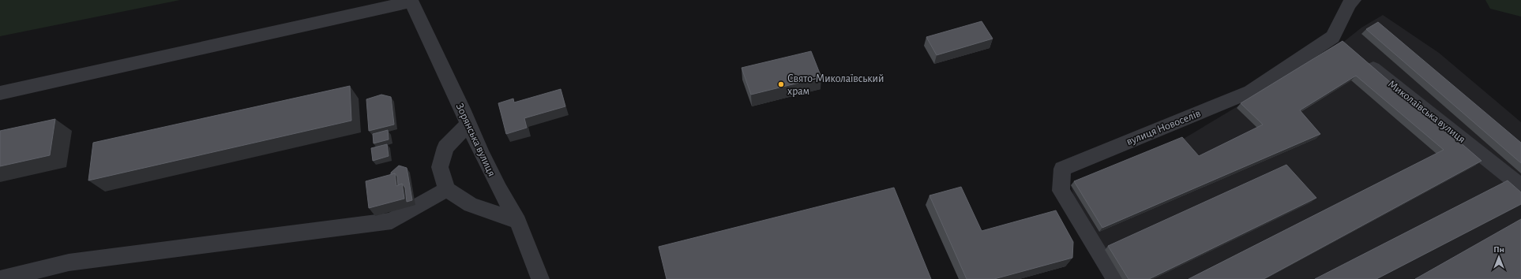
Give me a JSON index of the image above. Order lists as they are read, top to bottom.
{
  "streets": {
    "street": ["Миколаївська вулиця", "вулиця Новоселів", "Зорянська вулиця"]
  },
  "places": ["Свято-Миколаївський храм"],
  "north": "top"
}
